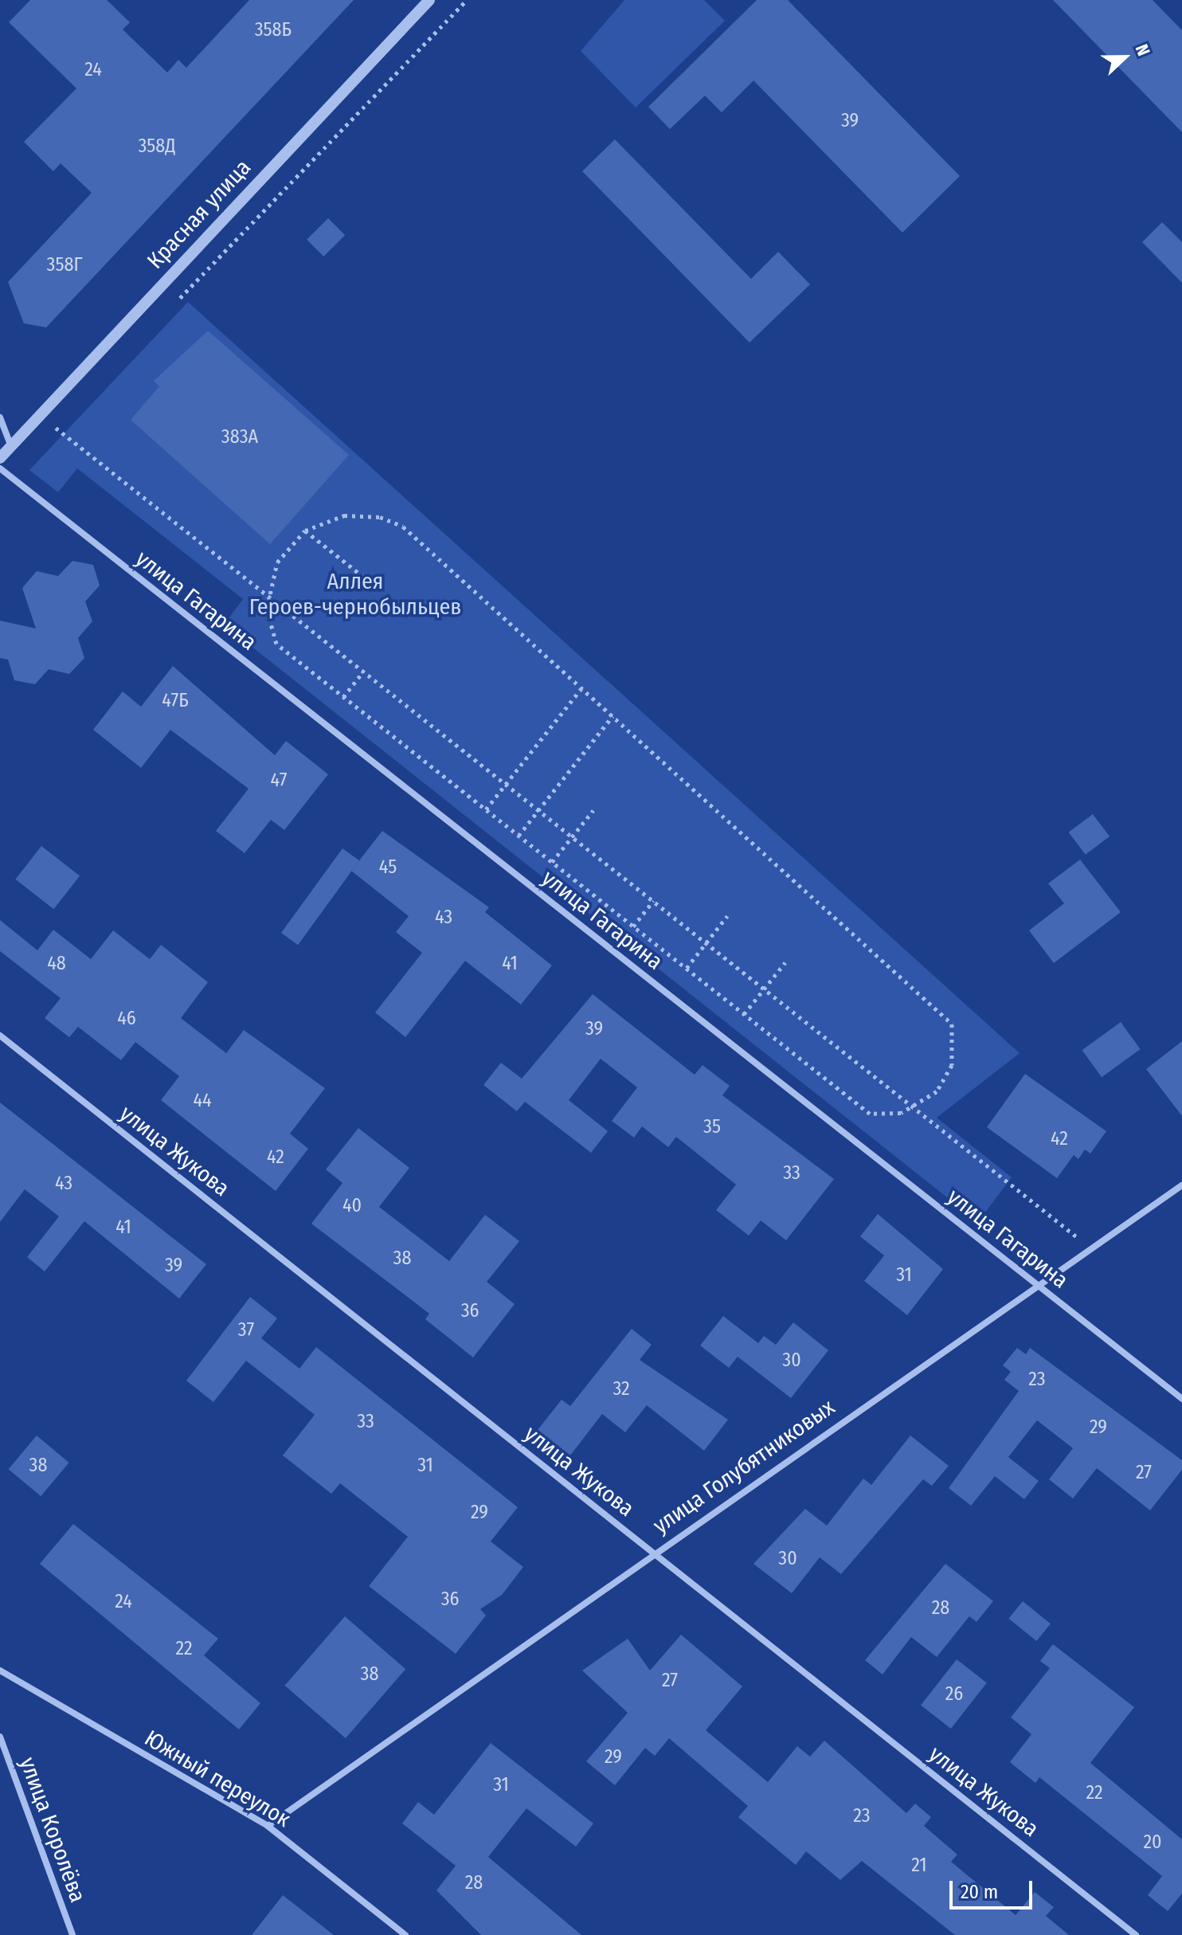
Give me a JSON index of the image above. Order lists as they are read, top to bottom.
{
  "streets": {
    "street": [
      "Красная улица",
      "улица Гагарина",
      "улица Жукова",
      "улица Голубятниковых",
      "Южный переулок",
      "улица Королёва"
    ]
  },
  "crossings": [
    ["улица Гагарина", "улица Голубятниковых"],
    ["улица Жукова", "улица Голубятниковых"],
    ["улица Голубятниковых", "Южный переулок"]
  ],
  "parks": ["Аллея Героев-чернобыльцев"],
  "house_numbers": [
    "358Б",
    "24",
    "39",
    "358Д",
    "358Г",
    "383А",
    "47Б",
    "47",
    "45",
    "43",
    "48",
    "41",
    "46",
    "39",
    "44",
    "35",
    "42",
    "42",
    "33",
    "43",
    "40",
    "41",
    "38",
    "39",
    "31",
    "36",
    "37",
    "30",
    "23",
    "32",
    "33",
    "29",
    "38",
    "31",
    "27",
    "29",
    "30",
    "36",
    "24",
    "28",
    "22",
    "38",
    "27",
    "26",
    "29",
    "31",
    "22",
    "23",
    "20",
    "21",
    "28"
  ],
  "scale_bar": "20 m",
  "north": "right"
}
